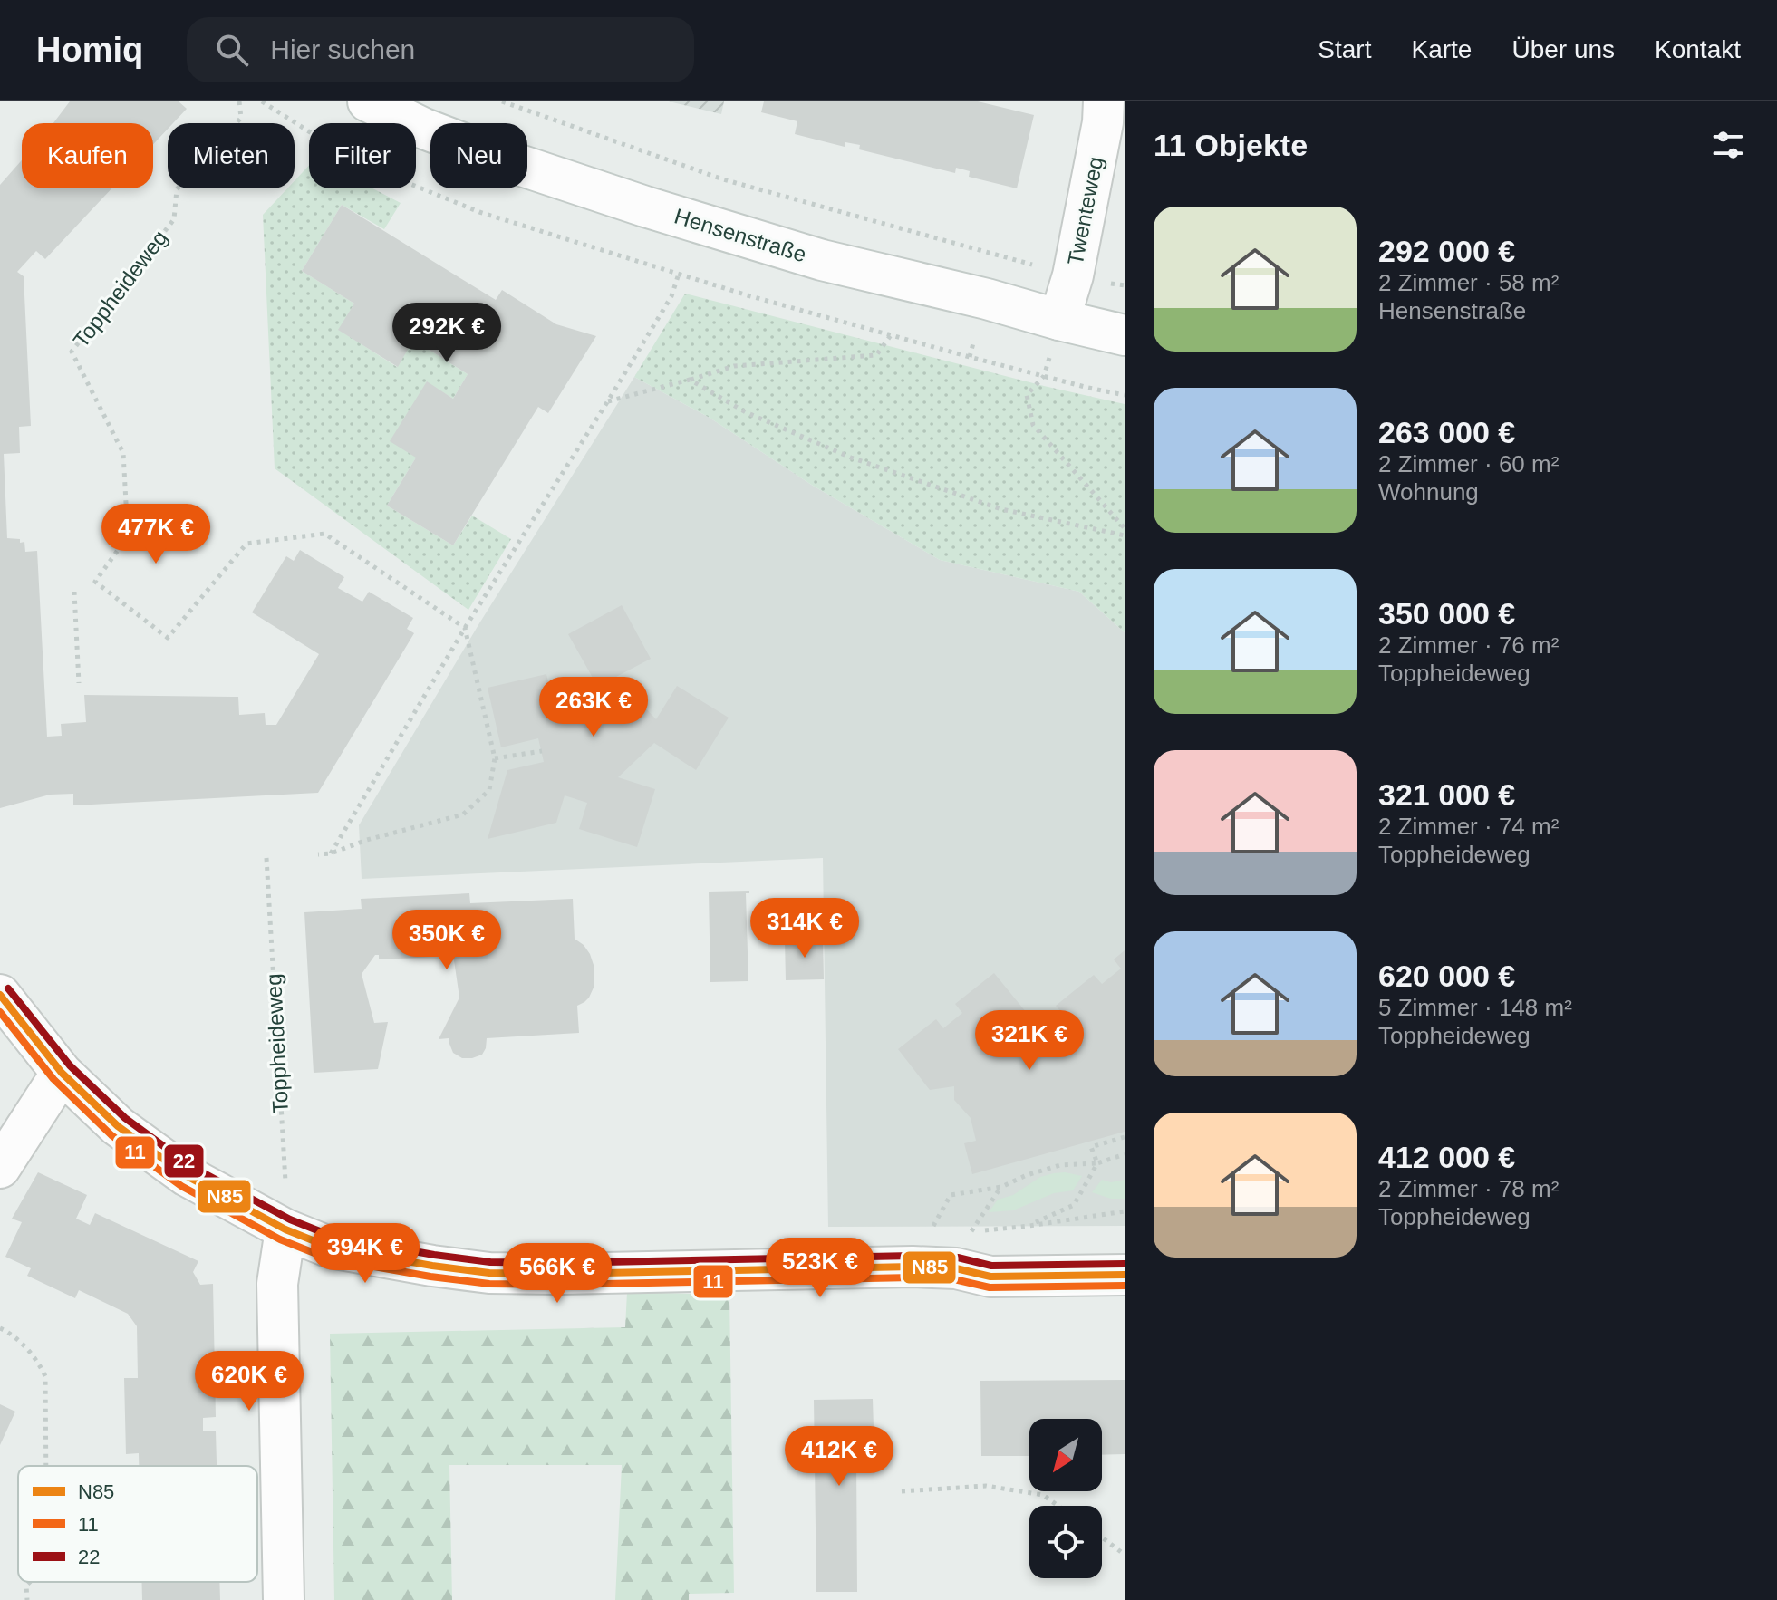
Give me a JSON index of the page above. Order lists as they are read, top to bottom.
{
  "streets": {
    "street": ["Twenteweg", "Hensenstraße"],
    "path": ["Toppheideweg"]
  },
  "crossings": [
    ["Twenteweg", "Hensenstraße"]
  ],
  "lines": ["transit line 22", "transit line N85", "transit line 11"],
  "legend": ["N85", "11", "22"],
  "north": "bottom left",
  "page": {
    "header": "Homiq",
    "search": "Hier suchen",
    "nav": [
      "Start",
      "Karte",
      "Über uns",
      "Kontakt"
    ],
    "heading": "11 Objekte",
    "chip": [
      "Kaufen",
      "Mieten",
      "Filter",
      "Neu"
    ],
    "list": [
      {
        "name": "292 000 €",
        "note": "2 Zimmer · 58 m² · Hensenstraße"
      },
      {
        "name": "263 000 €",
        "note": "2 Zimmer · 60 m² · Wohnung"
      },
      {
        "name": "350 000 €",
        "note": "2 Zimmer · 76 m² · Toppheideweg"
      },
      {
        "name": "321 000 €",
        "note": "2 Zimmer · 74 m² · Toppheideweg"
      },
      {
        "name": "620 000 €",
        "note": "5 Zimmer · 148 m² · Toppheideweg"
      },
      {
        "name": "412 000 €",
        "note": "2 Zimmer · 78 m² · Toppheideweg"
      }
    ],
    "price": [
      "292K €",
      "477K €",
      "263K €",
      "314K €",
      "350K €",
      "321K €",
      "394K €",
      "523K €",
      "566K €",
      "620K €",
      "412K €"
    ]
  }
}
